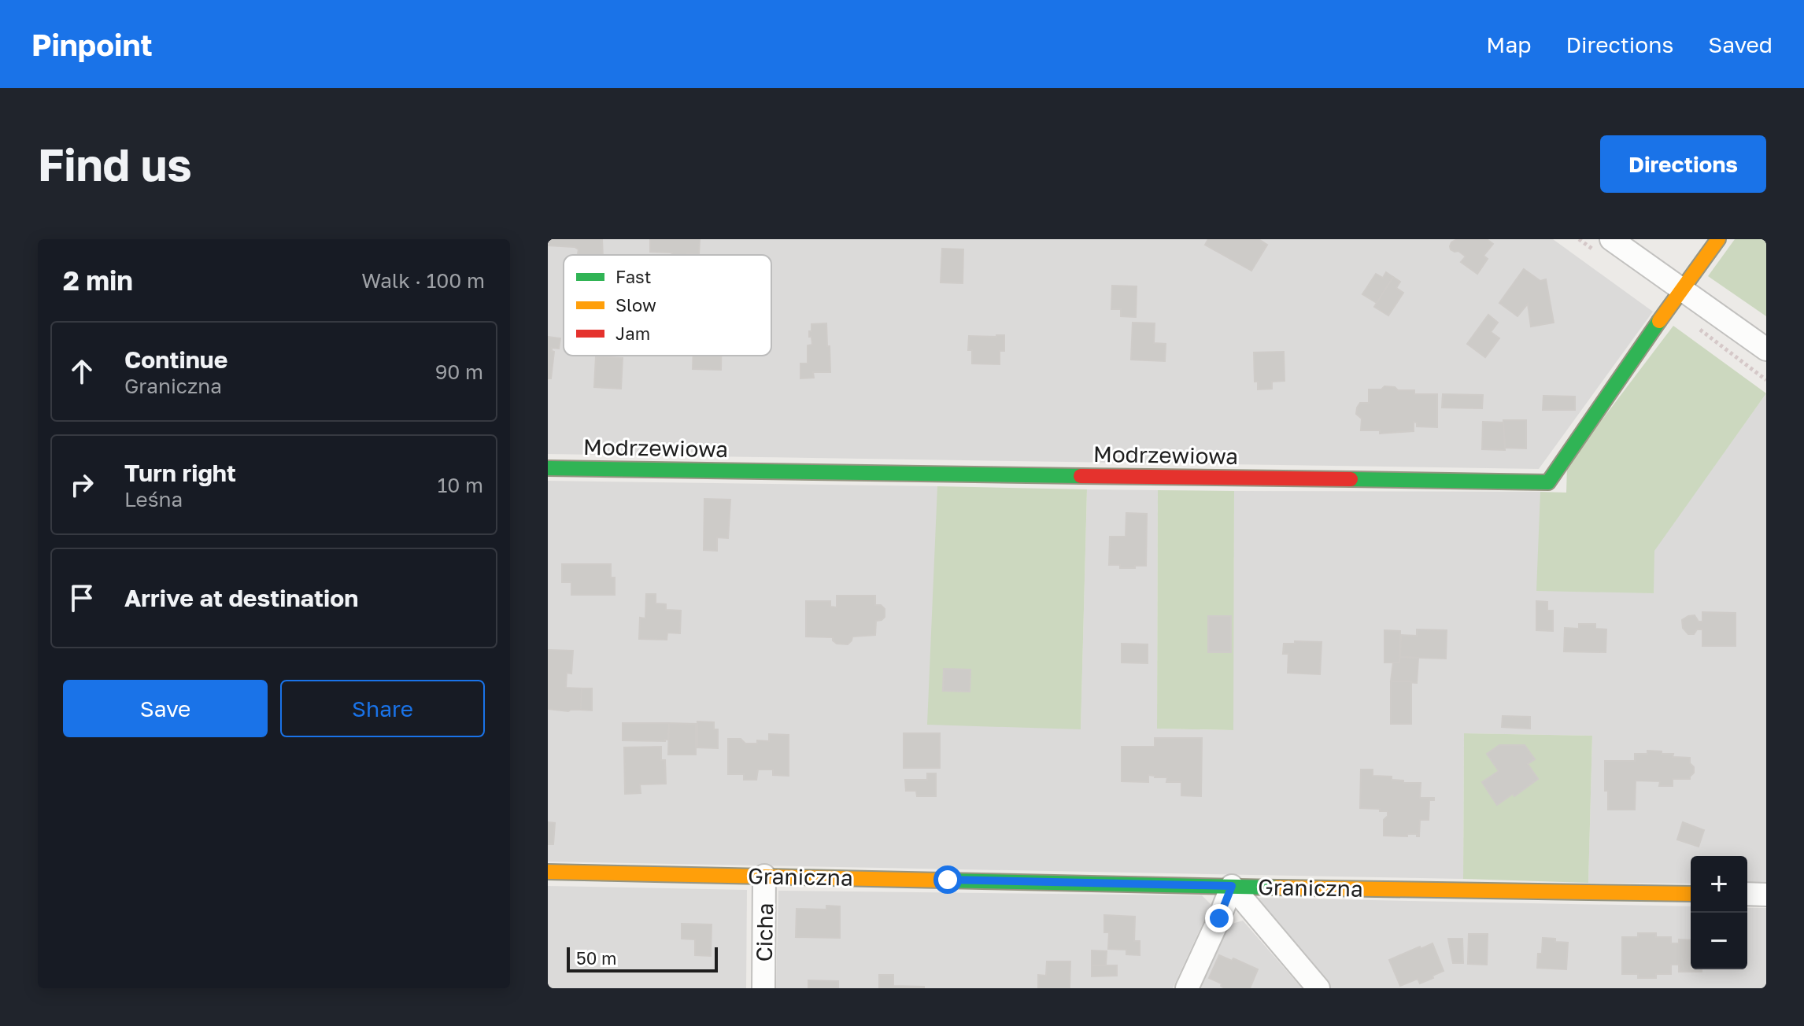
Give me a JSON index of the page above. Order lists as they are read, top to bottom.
{
  "streets": {
    "street": ["Modrzewiowa", "Graniczna", "Cicha"]
  },
  "crossings": [
    ["Graniczna", "Cicha"]
  ],
  "legend": ["Fast", "Slow", "Jam"],
  "scale_bar": "50 m",
  "page": {
    "header": "Pinpoint",
    "nav": ["Map", "Directions", "Saved"],
    "buttons": [
      "Directions",
      ["Save", "Share"]
    ],
    "title": "Find us",
    "heading": ["2 min", "Walk · 100 m"],
    "list": [
      ["Continue", "Graniczna", "90 m"],
      ["Turn right", "Leśna", "10 m"],
      "Arrive at destination"
    ],
    "map_buttons": ["+", "−"],
    "scale": "50 m"
  }
}
